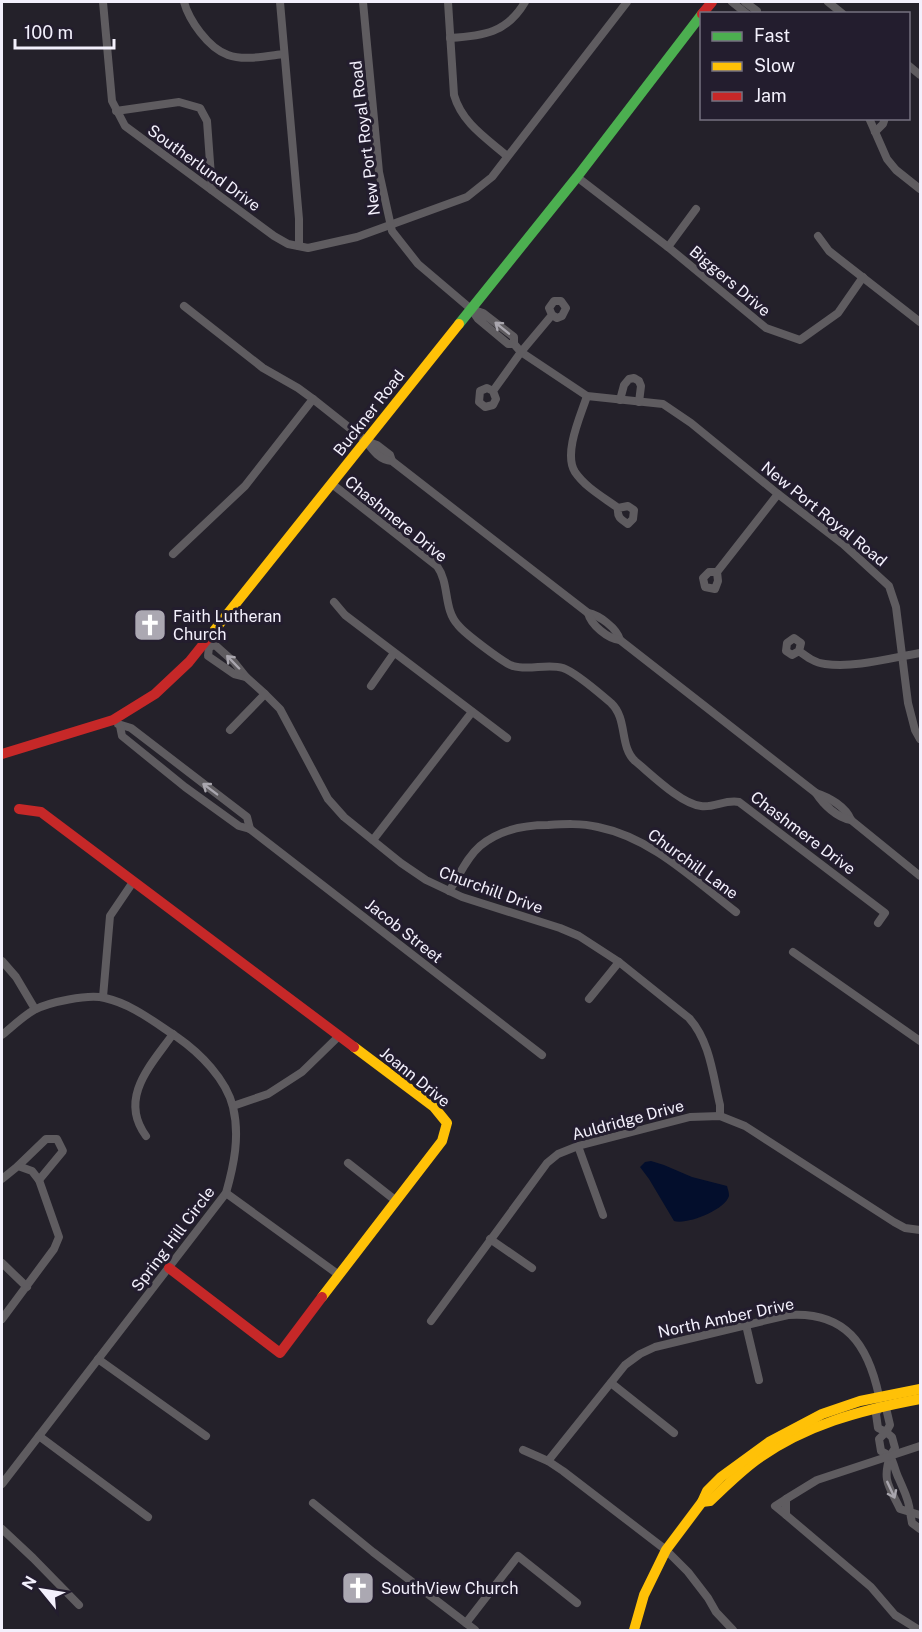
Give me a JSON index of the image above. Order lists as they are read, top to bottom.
{
  "streets": {
    "street": [
      "New Port Royal Road",
      "Southerlund Drive",
      "Biggers Drive",
      "Buckner Road",
      "Chashmere Drive",
      "Churchill Lane",
      "Churchill Drive",
      "Jacob Street",
      "Joann Drive",
      "Auldridge Drive",
      "Spring Hill Circle",
      "North Amber Drive"
    ]
  },
  "crossings": [
    ["New Port Royal Road", "Southerlund Drive"],
    ["New Port Royal Road", "Buckner Road"],
    ["Biggers Drive", "Buckner Road"],
    ["Buckner Road", "Chashmere Drive"],
    ["Buckner Road", "Churchill Drive"],
    ["Buckner Road", "Jacob Street"],
    ["Churchill Lane", "Churchill Drive"],
    ["Churchill Drive", "Auldridge Drive"],
    ["Joann Drive", "Spring Hill Circle"]
  ],
  "places": {
    "church": ["Faith Lutheran Church", "SouthView Church"]
  },
  "legend": ["Fast", "Slow", "Jam"],
  "scale_bar": "100 m",
  "north": "top left"
}
